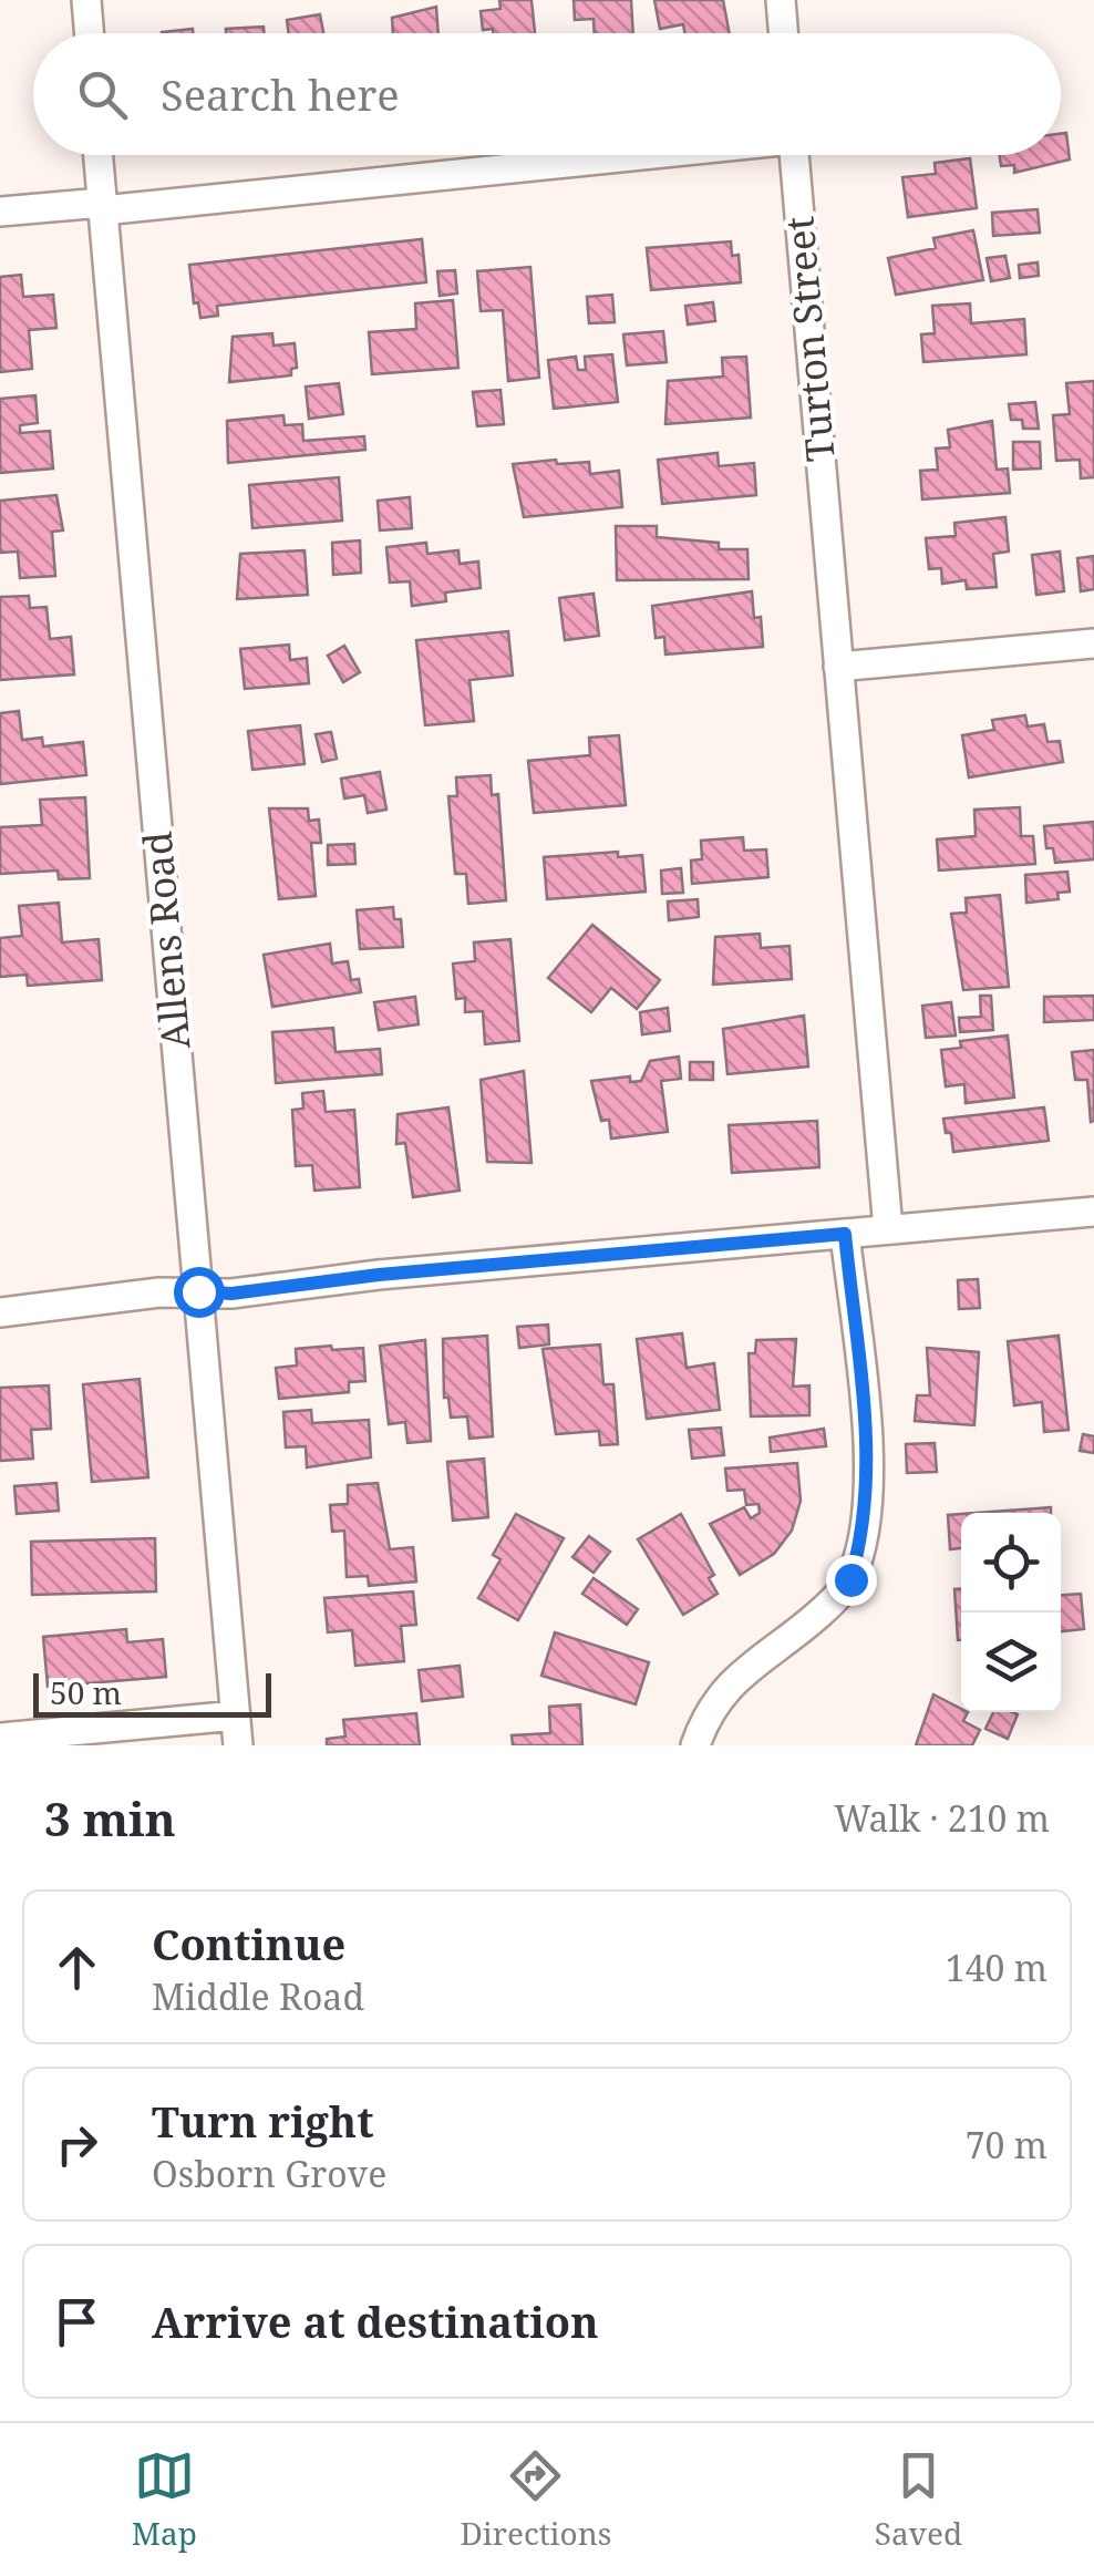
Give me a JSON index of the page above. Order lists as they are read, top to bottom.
{
  "streets": {
    "street": ["Turton Street", "Allens Road"]
  },
  "crossings": [
    ["Turton Street", "Allens Road"]
  ],
  "scale_bar": "50 m",
  "page": {
    "search": "Search here",
    "scale": "50 m",
    "heading": ["3 min", "Walk · 210 m"],
    "list": [
      ["Continue", "Middle Road", "140 m"],
      ["Turn right", "Osborn Grove", "70 m"],
      "Arrive at destination"
    ],
    "nav": ["Map", "Directions", "Saved"]
  }
}
